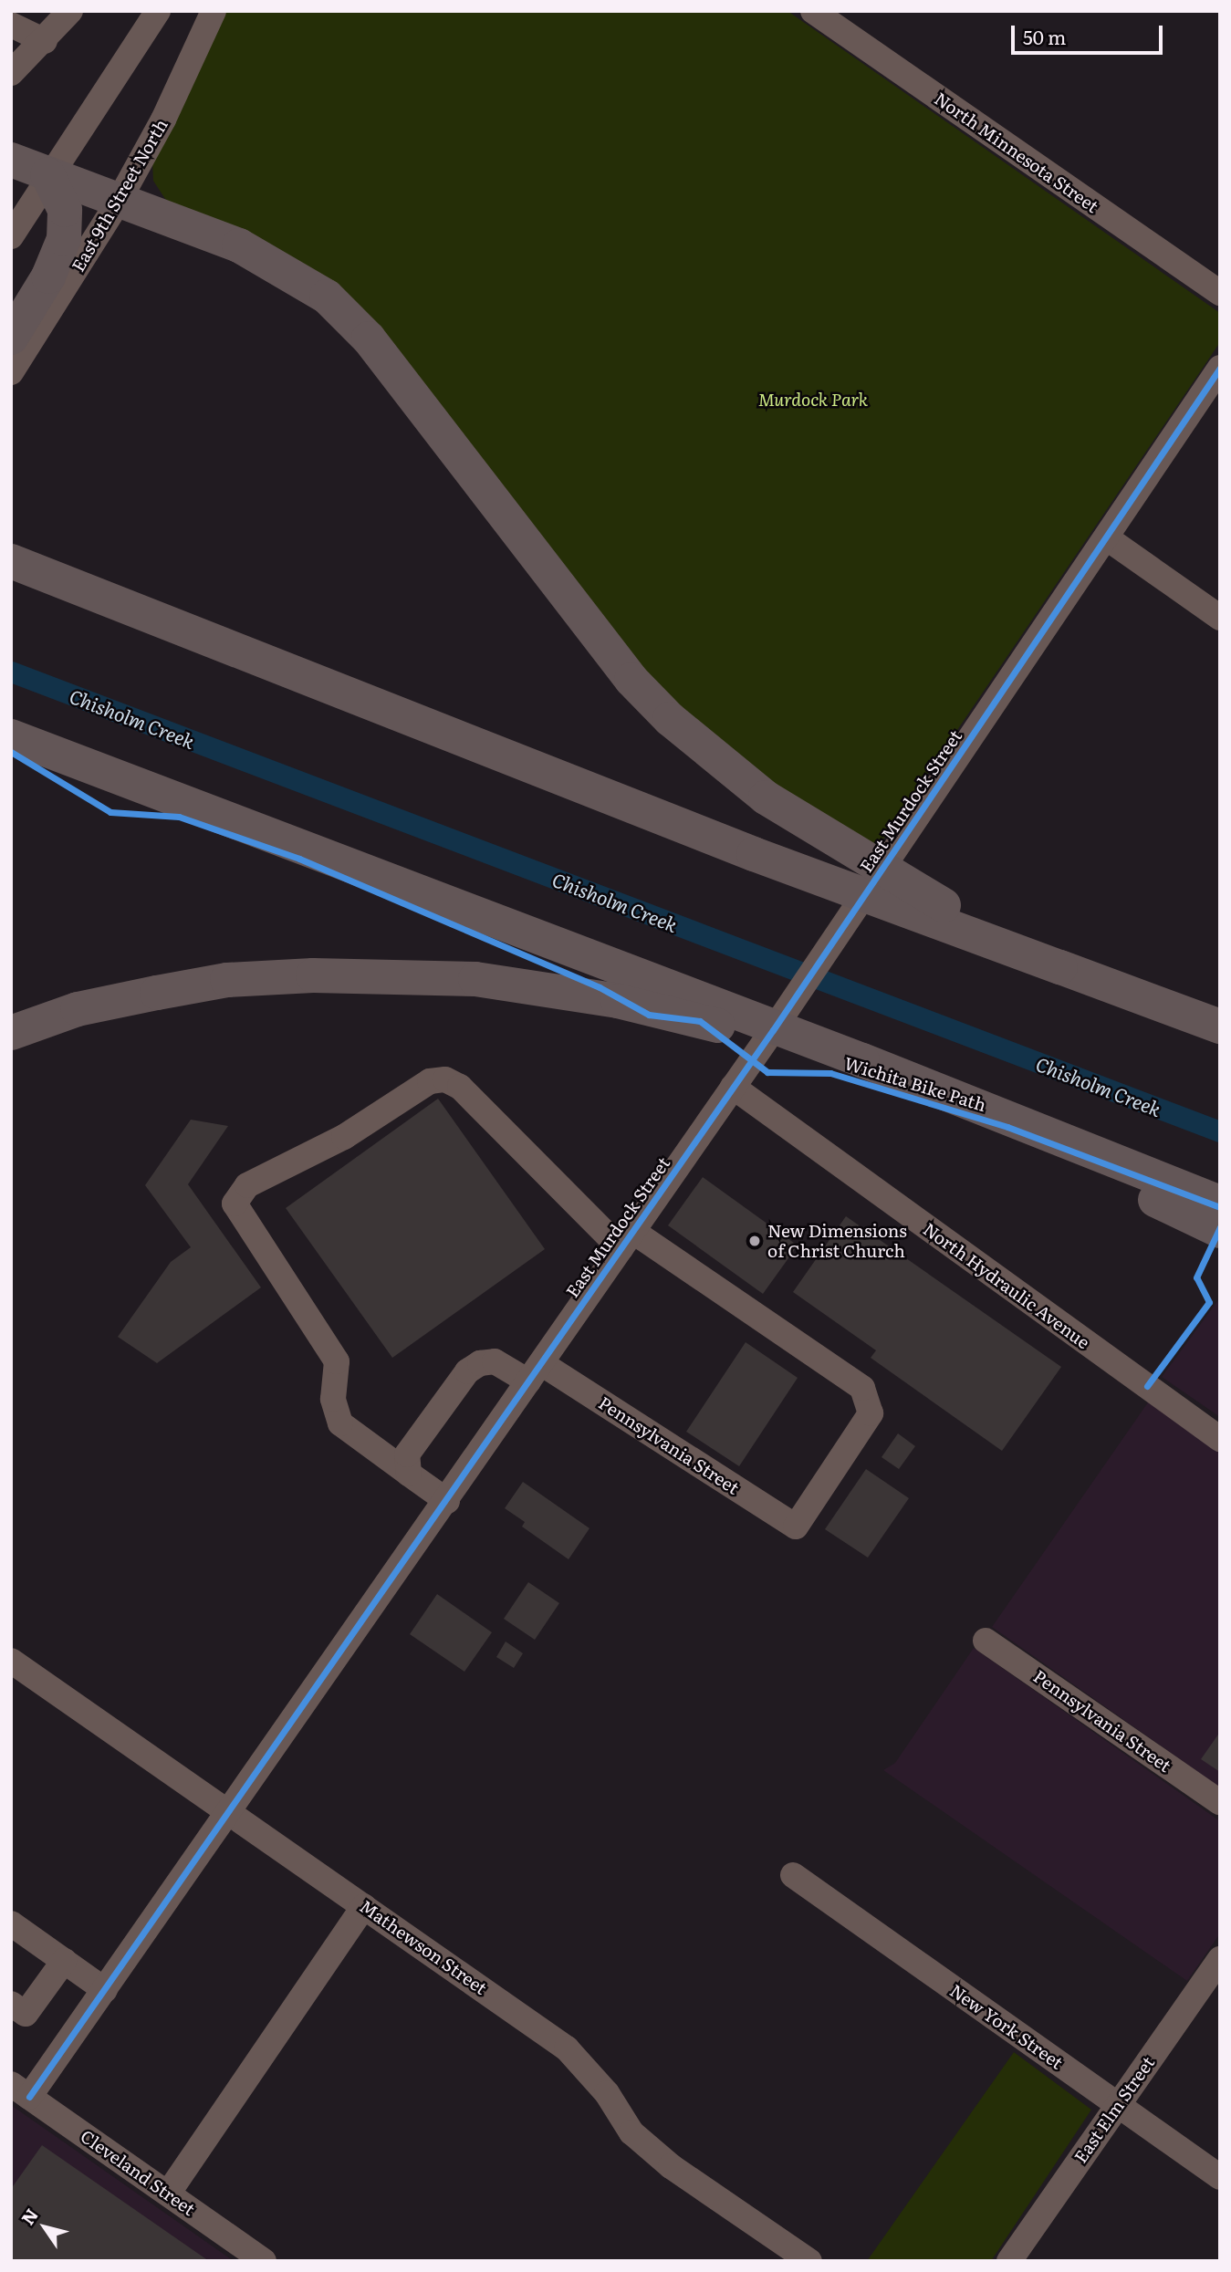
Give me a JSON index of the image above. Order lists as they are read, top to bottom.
{
  "streets": {
    "street": [
      "North Minnesota Street",
      "East 9th Street North",
      "East Murdock Street",
      "North Hydraulic Avenue",
      "Pennsylvania Street",
      "Mathewson Street",
      "New York Street",
      "East Elm Street",
      "Cleveland Street"
    ],
    "cycle path": ["Wichita Bike Path"]
  },
  "crossings": [
    ["East Murdock Street", "North Hydraulic Avenue"],
    ["East Murdock Street", "Pennsylvania Street"],
    ["East Murdock Street", "Mathewson Street"],
    ["East Murdock Street", "Cleveland Street"],
    ["New York Street", "East Elm Street"]
  ],
  "water": ["Chisholm Creek"],
  "parks": ["Murdock Park"],
  "places": ["New Dimensions of Christ Church"],
  "scale_bar": "50 m",
  "north": "top left"
}
